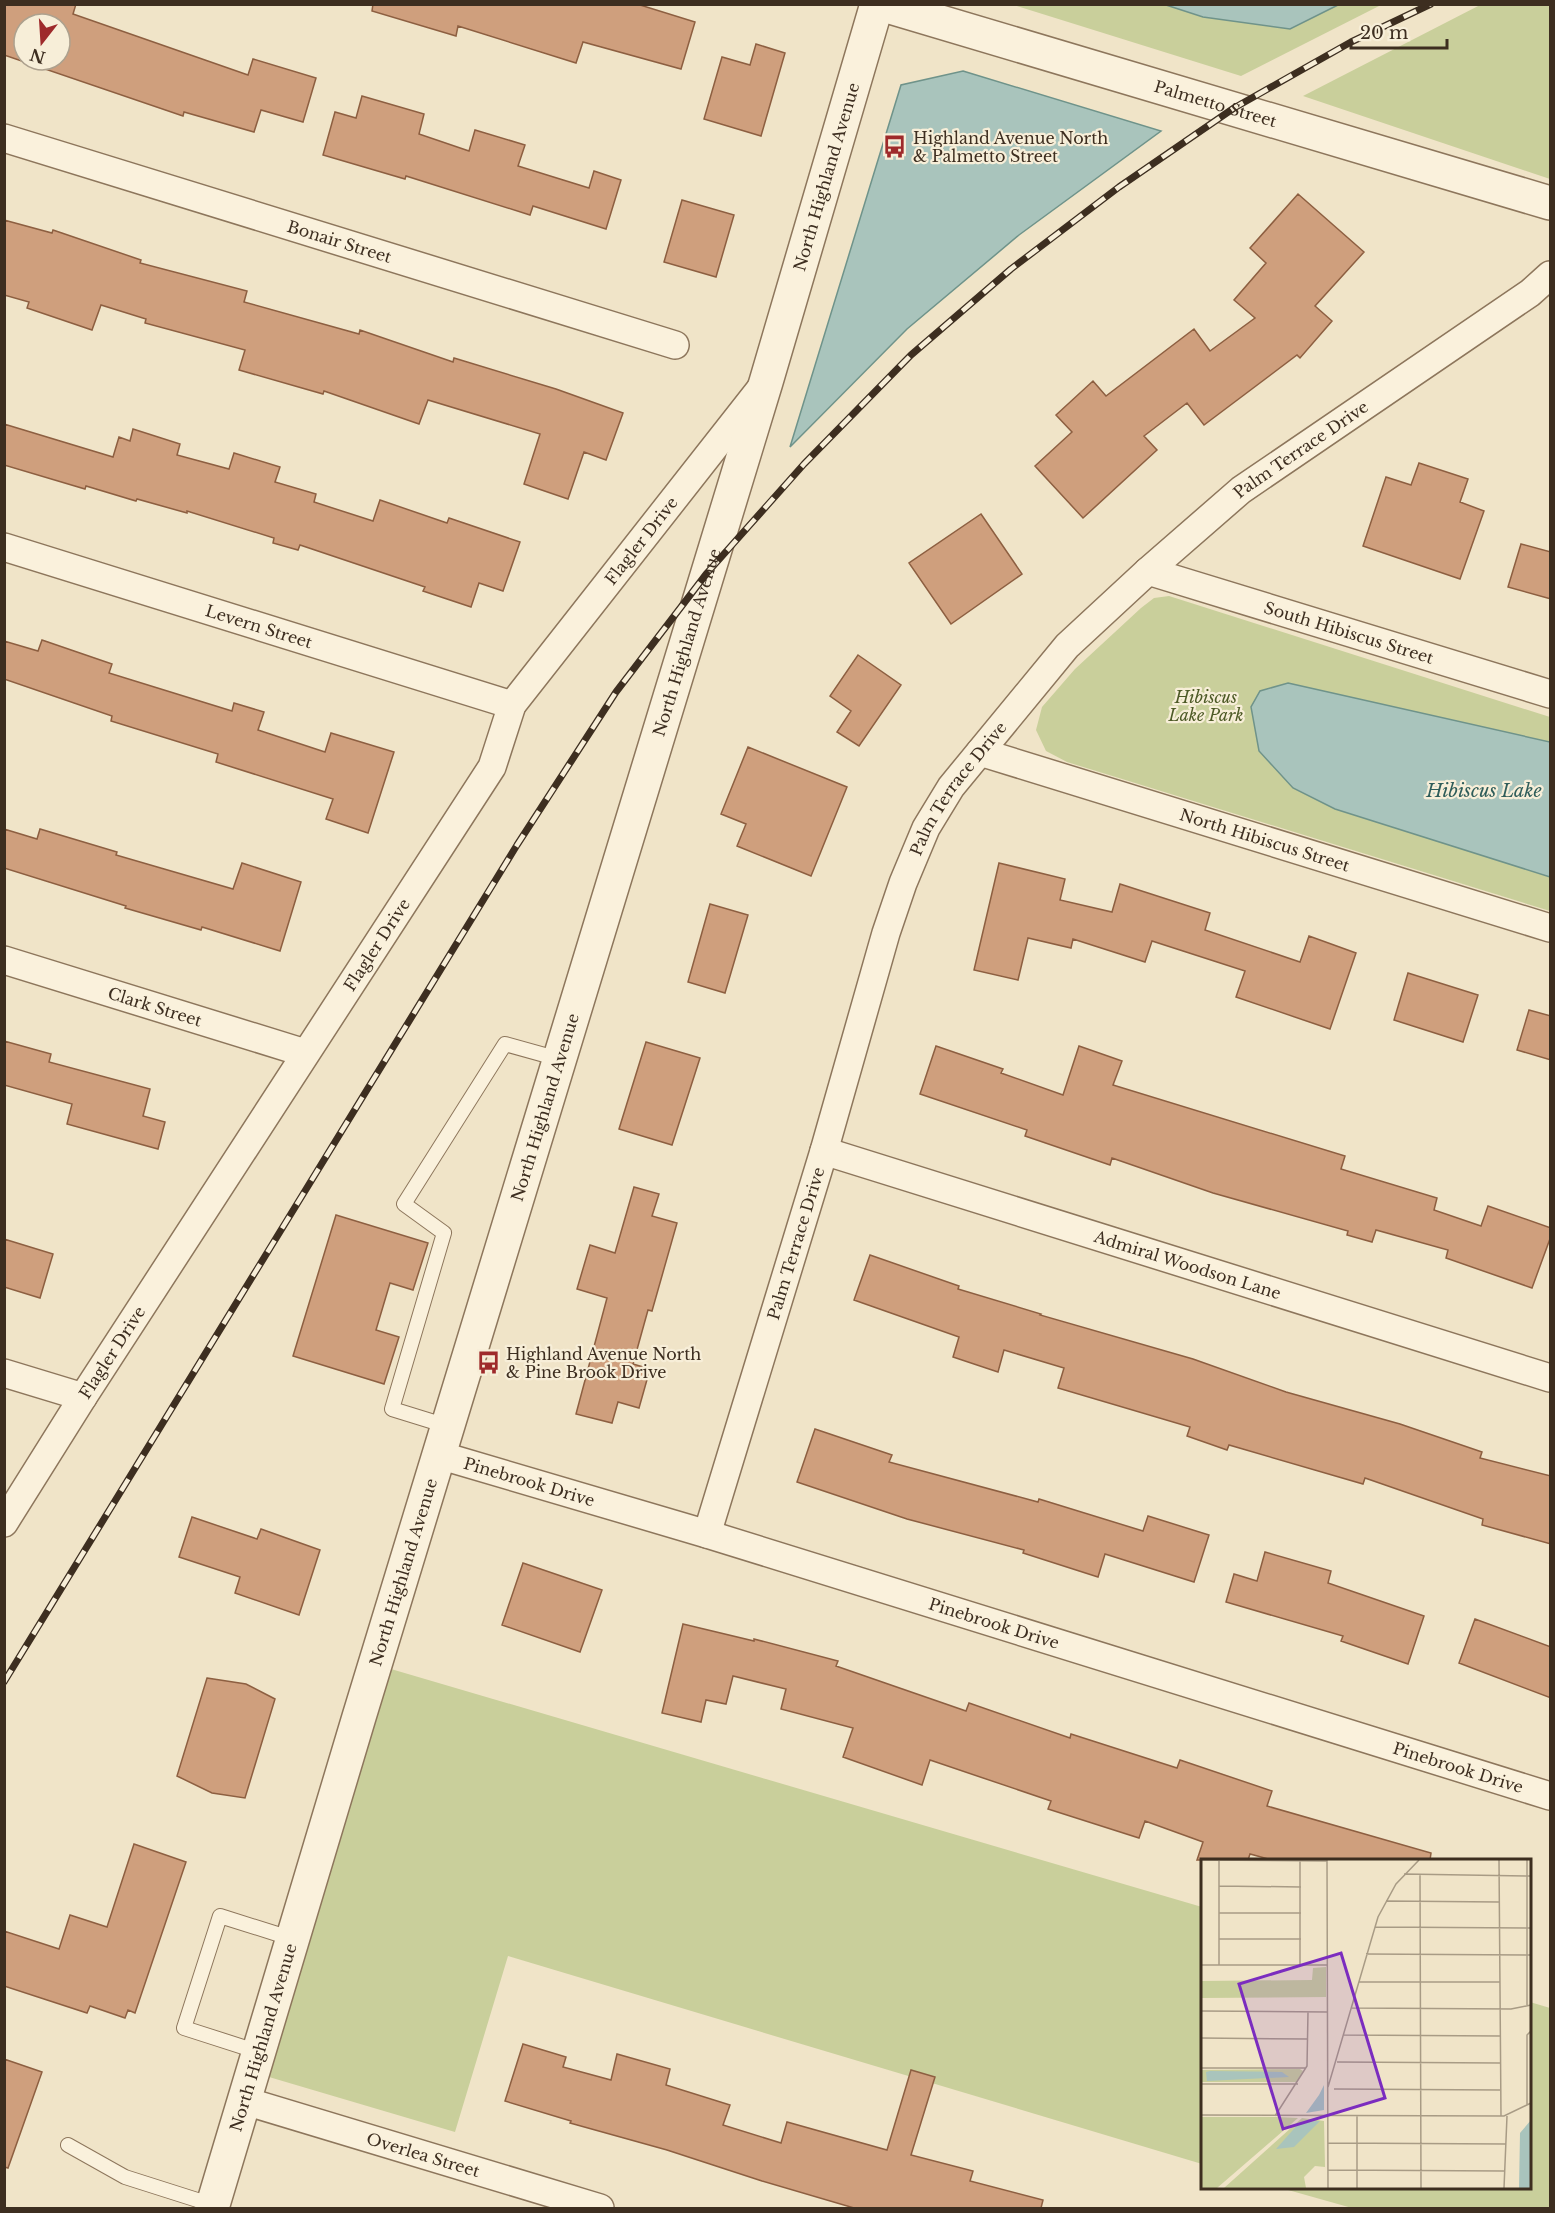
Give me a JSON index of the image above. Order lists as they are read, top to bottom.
{
  "streets": {
    "street": [
      "Palmetto Street",
      "North Highland Avenue",
      "Bonair Street",
      "Palm Terrace Drive",
      "Flagler Drive",
      "Levern Street",
      "South Hibiscus Street",
      "North Hibiscus Street",
      "Clark Street",
      "Admiral Woodson Lane",
      "Pinebrook Drive",
      "Overlea Street"
    ]
  },
  "crossings": [
    ["Palmetto Street", "North Highland Avenue"],
    ["North Highland Avenue", "Flagler Drive"],
    ["North Highland Avenue", "Pinebrook Drive"],
    ["North Highland Avenue", "Overlea Street"],
    ["Palm Terrace Drive", "South Hibiscus Street"],
    ["Palm Terrace Drive", "North Hibiscus Street"],
    ["Palm Terrace Drive", "Admiral Woodson Lane"],
    ["Palm Terrace Drive", "Pinebrook Drive"],
    ["Flagler Drive", "Levern Street"],
    ["Flagler Drive", "Clark Street"]
  ],
  "water": ["Hibiscus Lake"],
  "parks": ["Hibiscus Lake Park"],
  "places": {
    "bus stop": ["Highland Avenue North & Palmetto Street", "Highland Avenue North & Pine Brook Drive"]
  },
  "scale_bar": "20 m",
  "north": "bottom"
}
